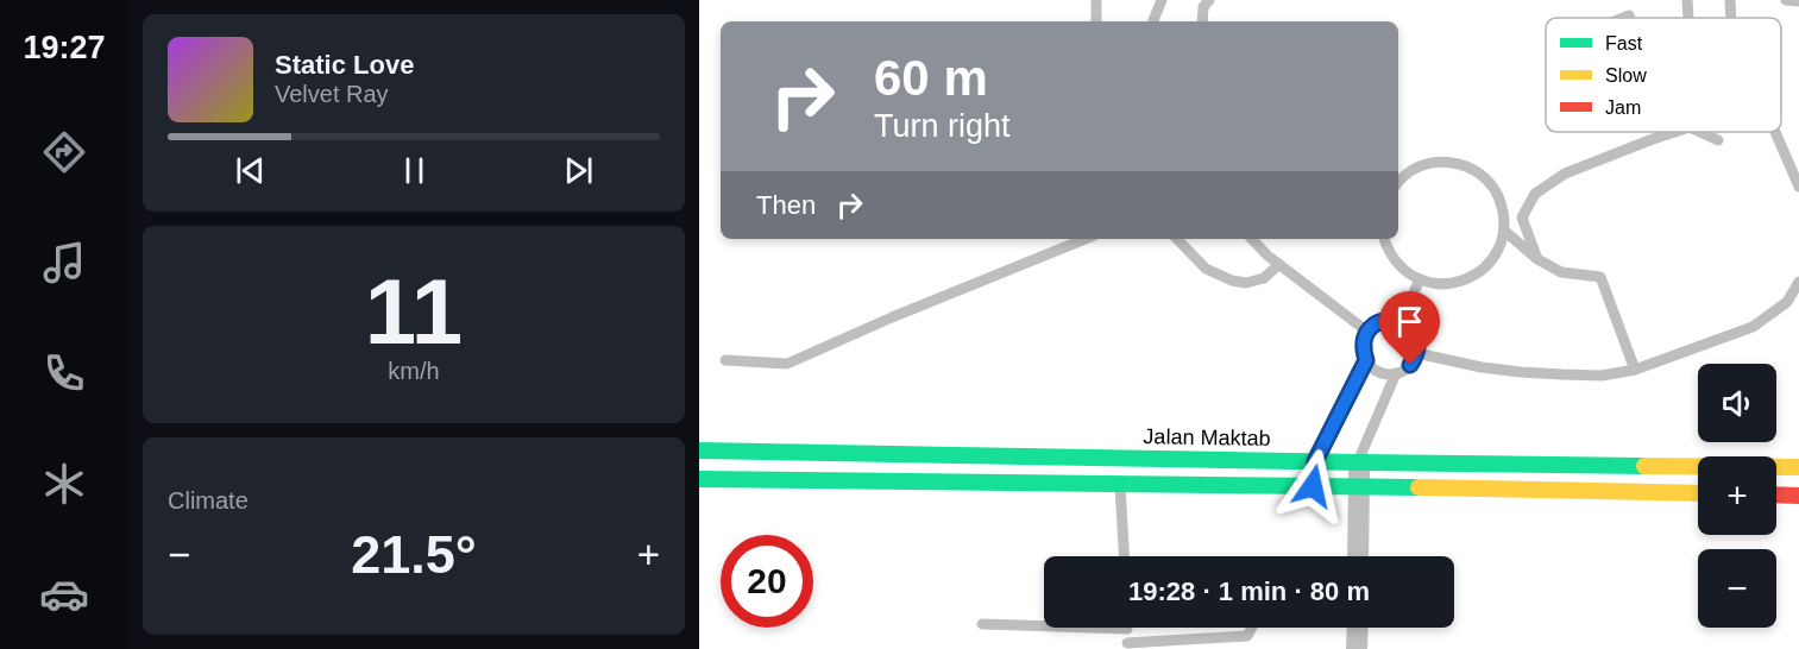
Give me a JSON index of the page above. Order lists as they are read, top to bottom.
{
  "streets": {
    "street": ["Jalan Maktab"]
  },
  "legend": ["Fast", "Slow", "Jam"],
  "page": {
    "tabs": "19:27",
    "turn": ["60 m", "Turn right"],
    "song": ["Static Love", "Velvet Ray"],
    "then": "Then",
    "tile": [
      ["11", "km/h"],
      "Climate"
    ],
    "map_buttons": ["+", "−"],
    "heat": ["−", "21.5°", "+"],
    "limit": "20",
    "trip": "19:28 · 1 min · 80 m"
  }
}
